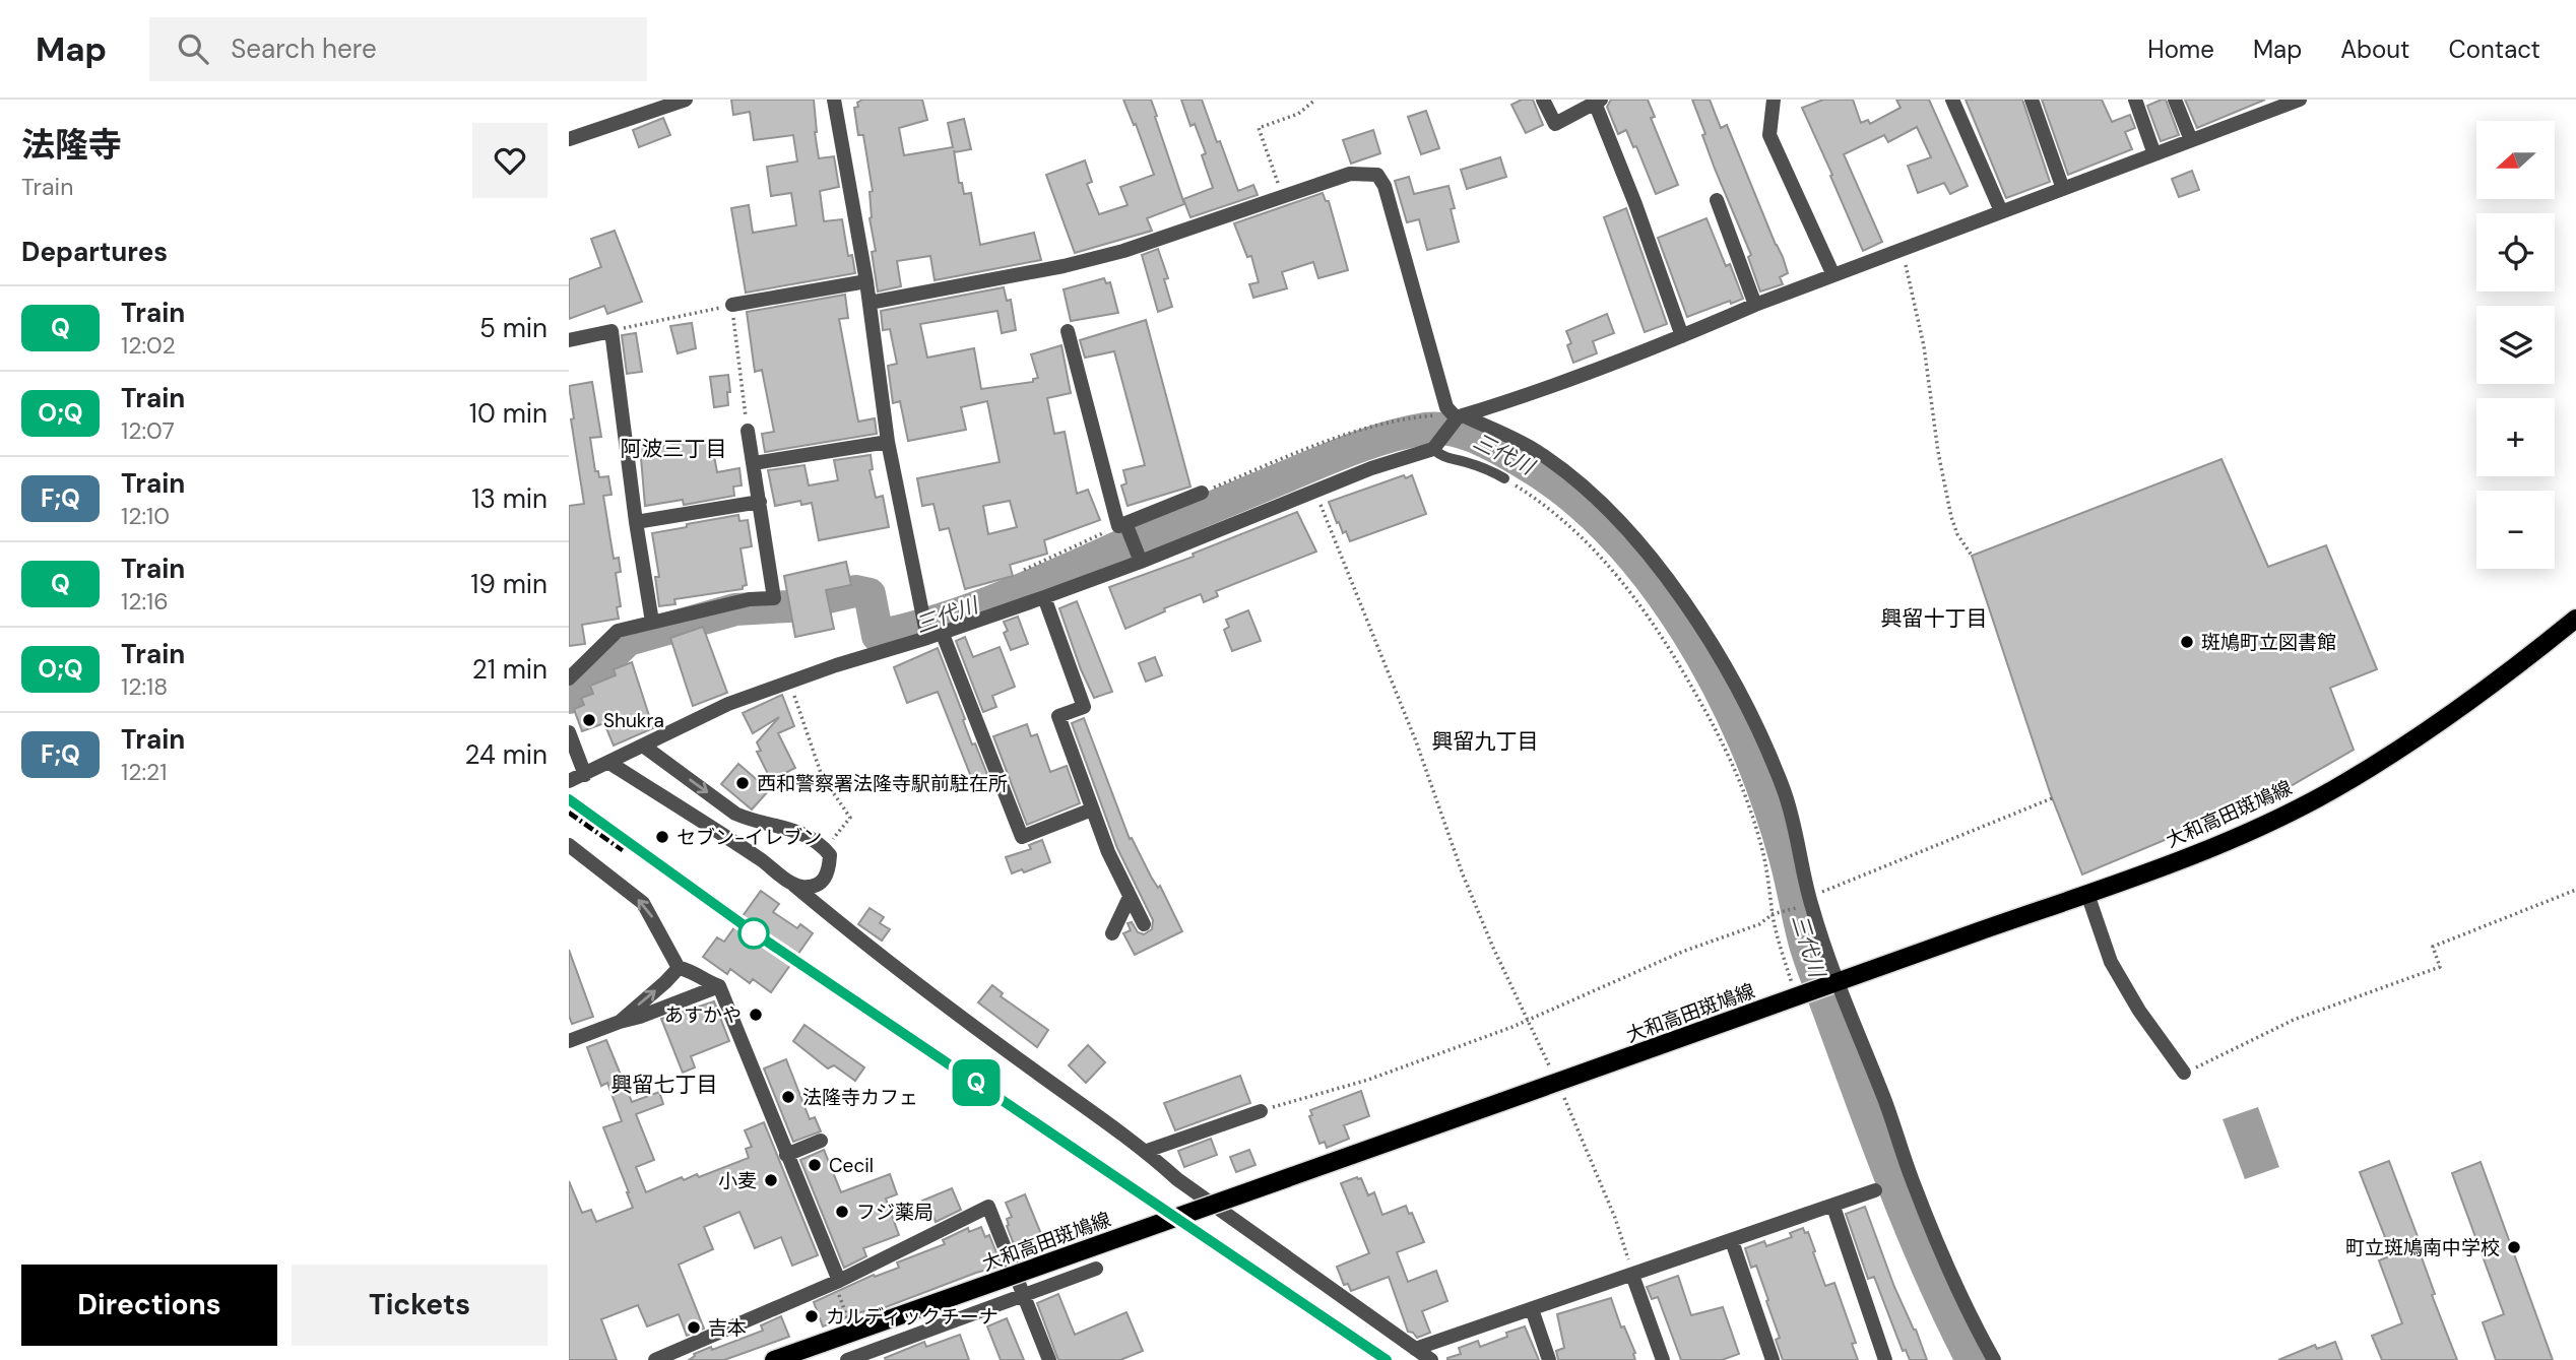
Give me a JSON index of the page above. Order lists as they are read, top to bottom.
{
  "streets": {
    "main road": ["大和高田斑鳩線"]
  },
  "districts": [
    "阿波三丁目",
    "興留十丁目",
    "興留九丁目",
    "興留七丁目"
  ],
  "water": ["三代川"],
  "places": [
    "斑鳩町立図書館",
    "Shukra",
    "西和警察署法隆寺駅前駐在所",
    "セブン-イレブン",
    "あすかや",
    "法隆寺カフェ",
    "Cecil",
    "小麦",
    "フジ薬局",
    "町立斑鳩南中学校",
    "カルディックチーナ",
    "吉本"
  ],
  "north": "left",
  "page": {
    "header": "Map",
    "search": "Search here",
    "nav": [
      "Home",
      "Map",
      "About",
      "Contact"
    ],
    "heading": [
      ["法隆寺", "Train"],
      "Departures"
    ],
    "on_map": "Q",
    "map_buttons": ["+", "−"],
    "list": [
      {
        "mark": "Q",
        "name": "Train",
        "note": "12:02",
        "value": "5 min"
      },
      {
        "mark": "O;Q",
        "name": "Train",
        "note": "12:07",
        "value": "10 min"
      },
      {
        "mark": "F;Q",
        "name": "Train",
        "note": "12:10",
        "value": "13 min"
      },
      {
        "mark": "Q",
        "name": "Train",
        "note": "12:16",
        "value": "19 min"
      },
      {
        "mark": "O;Q",
        "name": "Train",
        "note": "12:18",
        "value": "21 min"
      },
      {
        "mark": "F;Q",
        "name": "Train",
        "note": "12:21",
        "value": "24 min"
      }
    ],
    "buttons": ["Directions", "Tickets"]
  }
}
